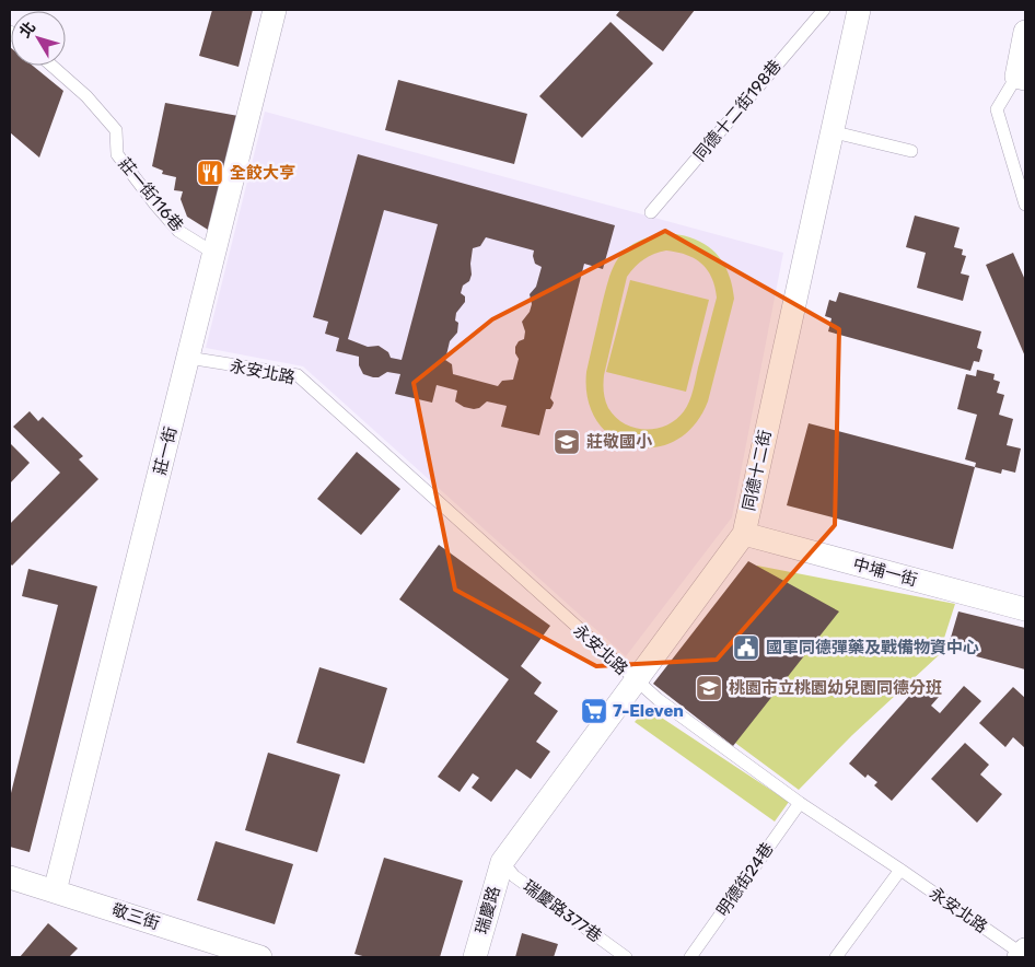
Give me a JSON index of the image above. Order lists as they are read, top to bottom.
{
  "streets": {
    "street": [
      "莊一街",
      "同德十二街",
      "中埔一街",
      "瑞慶路",
      "敬三街"
    ],
    "lane": [
      "同德十二街198巷",
      "莊一街116巷",
      "永安北路",
      "明德街24巷",
      "瑞慶路377巷"
    ]
  },
  "crossings": [
    ["莊一街116巷", "莊一街"],
    ["永安北路", "莊一街"],
    ["永安北路", "同德十二街"],
    ["永安北路", "明德街24巷"],
    ["莊一街", "敬三街"],
    ["同德十二街", "中埔一街"],
    ["同德十二街", "瑞慶路"],
    ["同德十二街", "瑞慶路377巷"],
    ["瑞慶路", "瑞慶路377巷"]
  ],
  "places": {
    "restaurant": ["全餃大亨"],
    "school or university": ["莊敬國小", "桃園市立桃園幼兒園同德分班"],
    "public building": ["國軍同德彈藥及戰備物資中心"],
    "supermarket": ["7-Eleven"]
  },
  "north": "top left"
}
